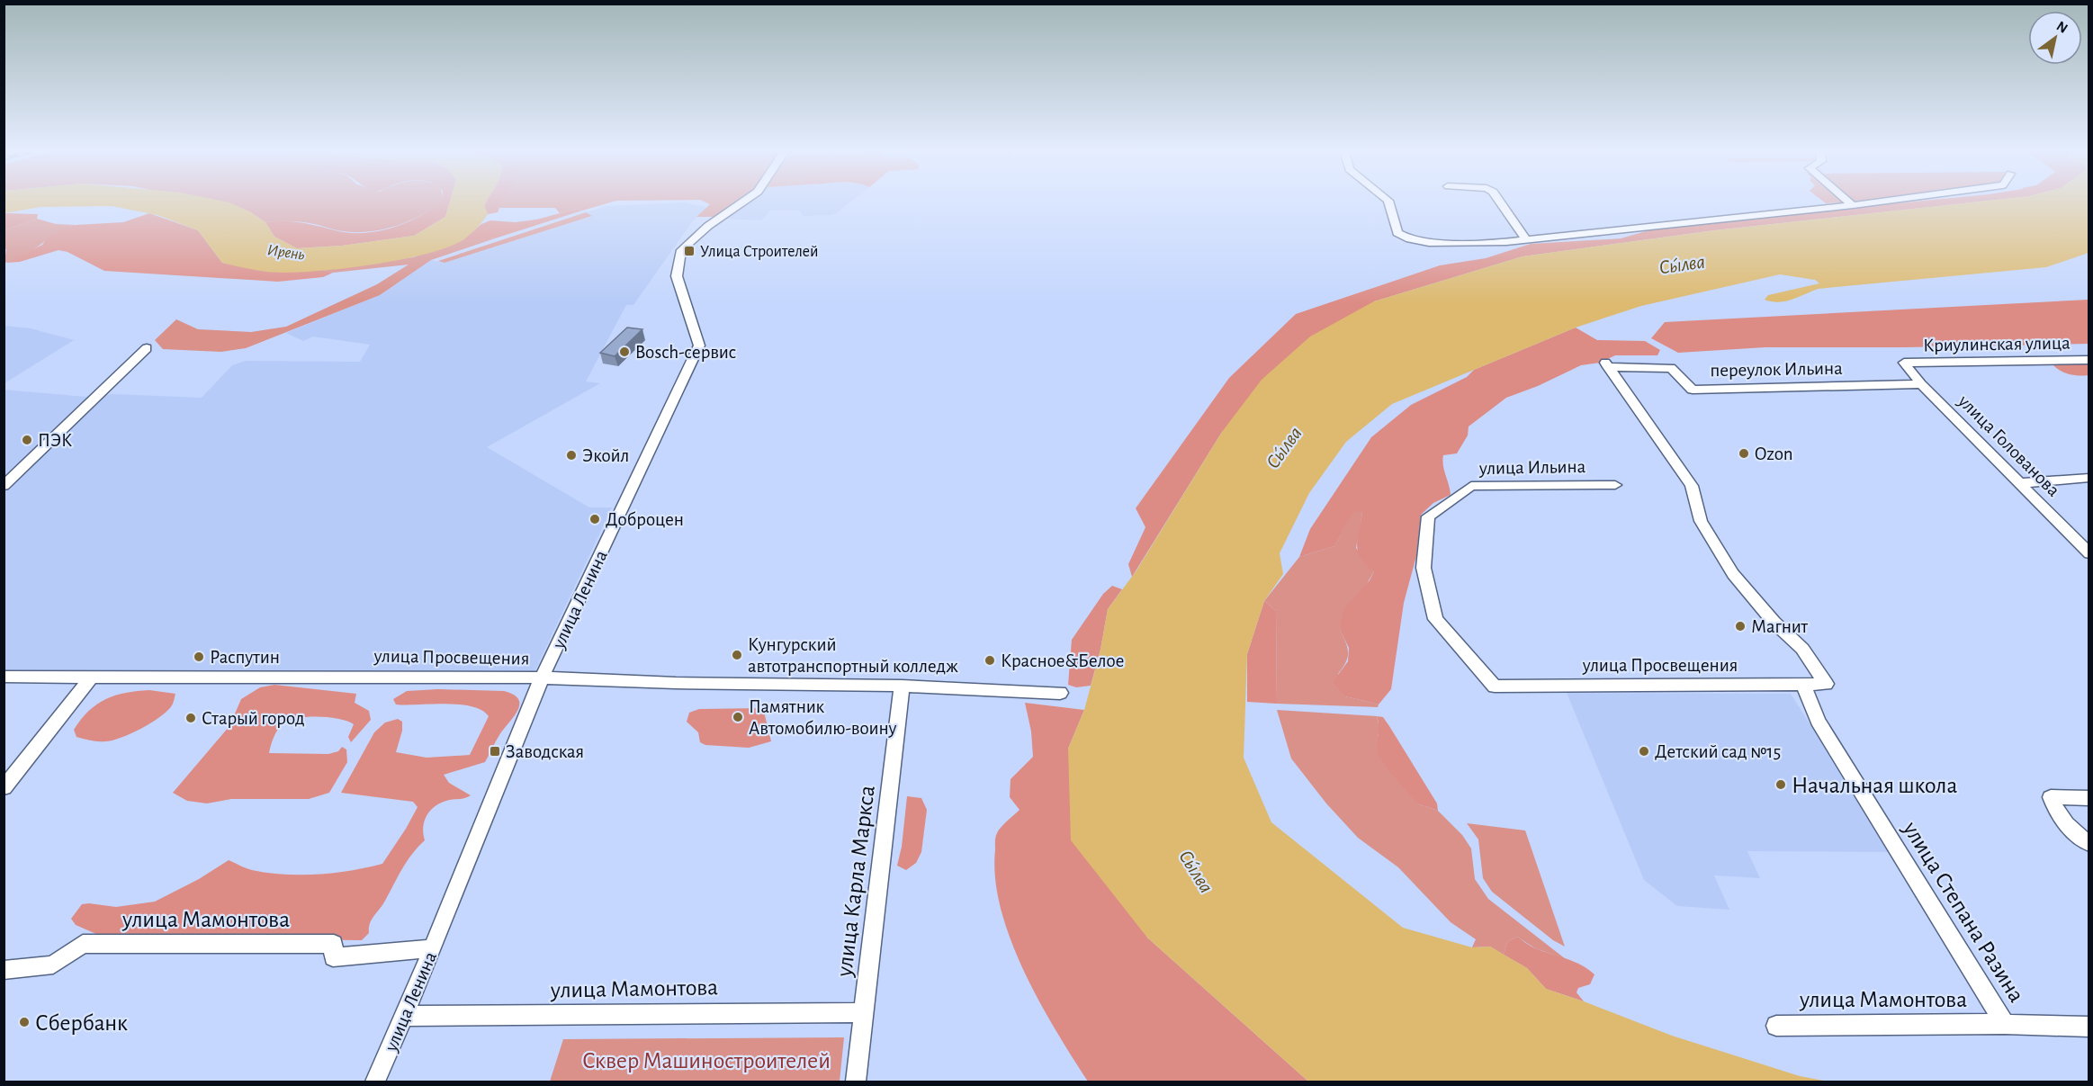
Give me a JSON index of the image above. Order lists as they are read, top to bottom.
{
  "streets": {
    "street": [
      "Криулинская улица",
      "переулок Ильина",
      "улица Голованова",
      "улица Ильина",
      "улица Ленина",
      "улица Просвещения",
      "улица Карла Маркса",
      "улица Степана Разина",
      "улица Мамонтова"
    ]
  },
  "crossings": [
    ["Криулинская улица", "улица Голованова"],
    ["переулок Ильина", "улица Голованова"],
    ["переулок Ильина", "улица Просвещения"],
    ["улица Ильина", "улица Просвещения"],
    ["улица Ленина", "улица Просвещения"],
    ["улица Ленина", "улица Мамонтова"],
    ["улица Просвещения", "улица Карла Маркса"],
    ["улица Просвещения", "улица Степана Разина"],
    ["улица Карла Маркса", "улица Мамонтова"],
    ["улица Степана Разина", "улица Мамонтова"]
  ],
  "water": ["Ирень", "Сы́лва"],
  "parks": ["Сквер Машиностроителей"],
  "places": {
    "transit": ["Улица Строителей", "Заводская"],
    "other": [
      "Bosch-сервис",
      "ПЭК",
      "Ozon",
      "Экойл",
      "Доброцен",
      "Магнит",
      "Кунгурский автотранспортный колледж",
      "Распутин",
      "Красное&Белое",
      "Памятник Автомобилю-воину",
      "Старый город",
      "Детский сад №15",
      "Начальная школа",
      "Сбербанк"
    ]
  },
  "north": "top right"
}
